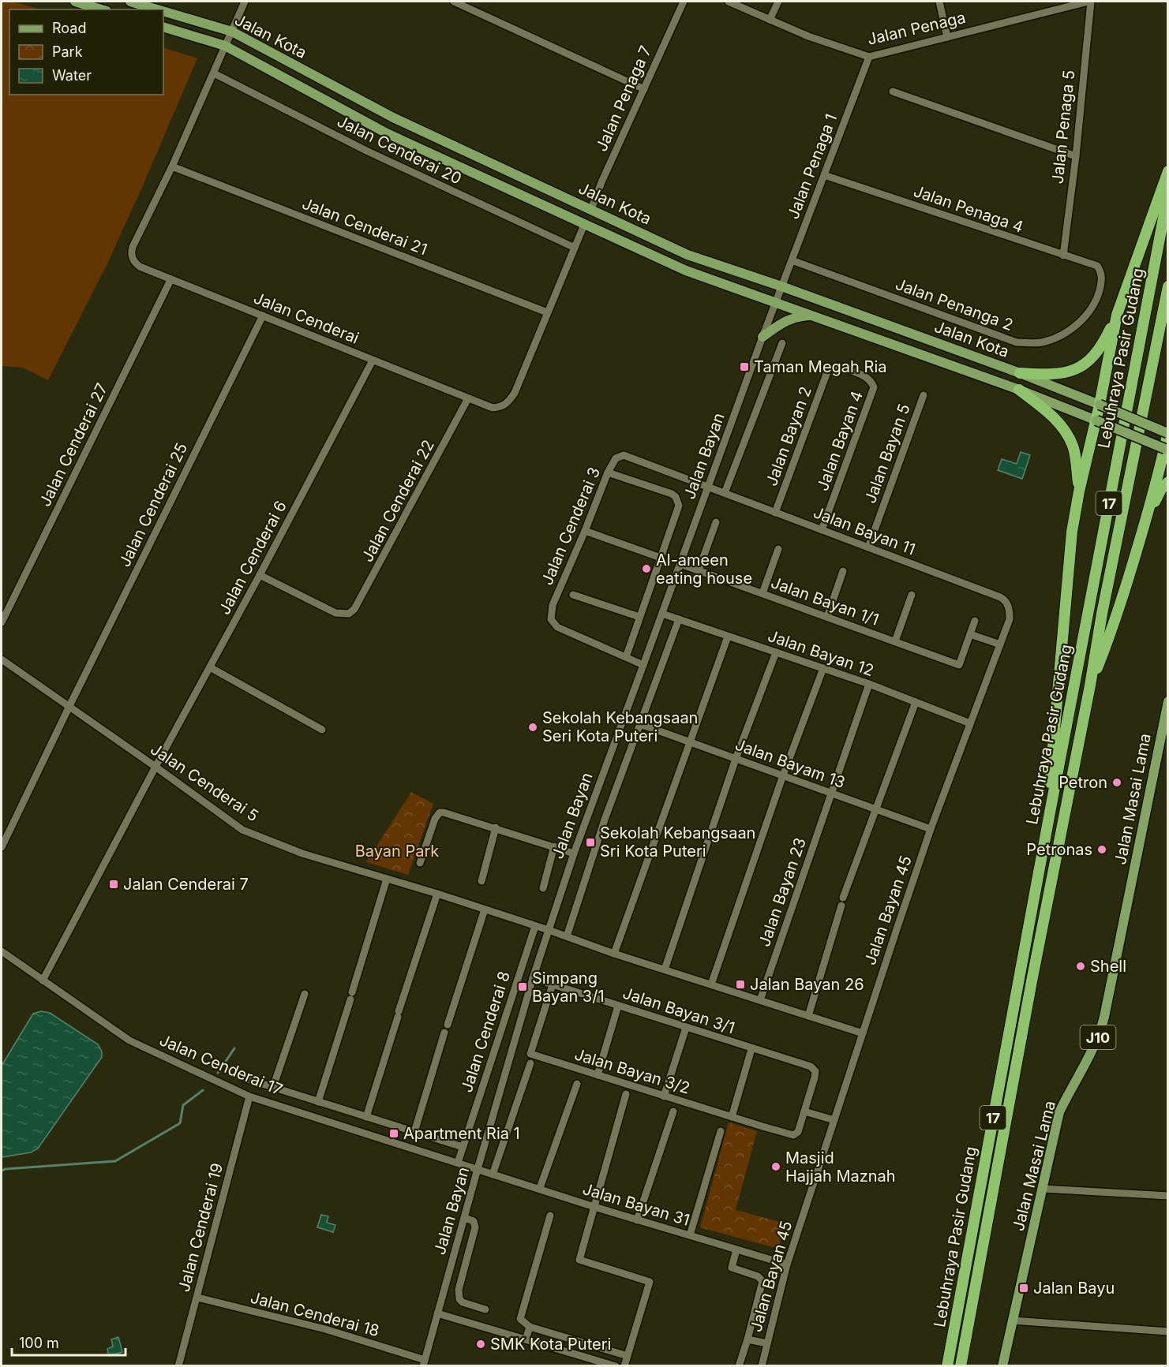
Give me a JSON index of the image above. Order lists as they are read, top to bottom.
{
  "streets": {
    "highway": ["Lebuhraya Pasir Gudang", "17"],
    "main road": ["Jalan Kota", "Jalan Masai Lama", "J10"],
    "street": [
      "Jalan Penaga",
      "Jalan Penaga 7",
      "Jalan Penaga 5",
      "Jalan Cenderai 20",
      "Jalan Penaga 1",
      "Jalan Penaga 4",
      "Jalan Cenderai 21",
      "Jalan Penanga 2",
      "Jalan Cenderai",
      "Jalan Bayan 2",
      "Jalan Bayan 4",
      "Jalan Cenderai 27",
      "Jalan Bayan 5",
      "Jalan Bayan",
      "Jalan Cenderai 22",
      "Jalan Cenderai 25",
      "Jalan Cenderai 3",
      "Jalan Bayan 11",
      "Jalan Cenderai 6",
      "Jalan Bayan 1/1",
      "Jalan Bayan 12",
      "Jalan Bayam 13",
      "Jalan Cenderai 5",
      "Jalan Bayan 23",
      "Jalan Bayan 45",
      "Jalan Bayan 3/1",
      "Jalan Cenderai 8",
      "Jalan Cenderai 17",
      "Jalan Bayan 3/2",
      "Jalan Bayan 31",
      "Jalan Cenderai 19",
      "Jalan Cenderai 18"
    ]
  },
  "crossings": [
    ["Jalan Penaga", "Jalan Penaga 5"],
    ["Jalan Penaga", "Jalan Penaga 1"],
    ["Jalan Kota", "Jalan Penaga 7"],
    ["Jalan Kota", "Jalan Penaga 1"],
    ["Jalan Kota", "Jalan Cenderai"],
    ["Jalan Kota", "Jalan Bayan"],
    ["Jalan Penaga 5", "Jalan Penaga 4"],
    ["Jalan Cenderai 20", "Jalan Cenderai"],
    ["Jalan Penaga 1", "Jalan Penaga 4"],
    ["Jalan Penaga 1", "Jalan Penanga 2"],
    ["Jalan Penaga 1", "Jalan Bayan"],
    ["Jalan Penaga 4", "Jalan Penanga 2"],
    ["Jalan Cenderai 21", "Jalan Cenderai"],
    ["Jalan Cenderai", "Jalan Cenderai 27"],
    ["Jalan Cenderai", "Jalan Cenderai 22"],
    ["Jalan Cenderai", "Jalan Cenderai 25"],
    ["Jalan Cenderai", "Jalan Cenderai 6"],
    ["Jalan Bayan 2", "Jalan Bayan 4"],
    ["Jalan Bayan 2", "Jalan Bayan 11"],
    ["Jalan Bayan 4", "Jalan Bayan 11"],
    ["Jalan Bayan 5", "Jalan Bayan 11"],
    ["Jalan Bayan", "Jalan Cenderai 3"],
    ["Jalan Bayan", "Jalan Bayan 11"],
    ["Jalan Bayan", "Jalan Bayan 1/1"],
    ["Jalan Bayan", "Jalan Bayan 12"],
    ["Jalan Bayan", "Jalan Cenderai 5"],
    ["Jalan Bayan", "Jalan Bayan 3/1"],
    ["Jalan Bayan", "Jalan Cenderai 17"],
    ["Jalan Bayan", "Jalan Bayan 31"],
    ["Jalan Bayan", "Jalan Cenderai 18"],
    ["Jalan Cenderai 22", "Jalan Cenderai 6"],
    ["Jalan Cenderai 25", "Jalan Cenderai 5"],
    ["Jalan Cenderai 3", "Jalan Bayan 11"],
    ["Jalan Bayan 11", "Jalan Bayan 45"],
    ["Jalan Cenderai 6", "Jalan Cenderai 5"],
    ["Jalan Bayan 12", "Jalan Bayan 23"],
    ["Jalan Bayan 12", "Jalan Bayan 45"],
    ["Jalan Bayam 13", "Jalan Bayan 23"],
    ["Jalan Bayam 13", "Jalan Bayan 45"],
    ["Jalan Cenderai 5", "Jalan Cenderai 8"],
    ["Jalan Bayan 45", "Jalan Bayan 31"],
    ["Jalan Bayan 3/1", "Jalan Bayan 3/2"],
    ["Jalan Cenderai 8", "Jalan Cenderai 17"],
    ["Jalan Cenderai 17", "Jalan Bayan 31"],
    ["Jalan Cenderai 17", "Jalan Cenderai 19"],
    ["Jalan Cenderai 19", "Jalan Cenderai 18"]
  ],
  "parks": ["Bayan Park"],
  "places": {
    "transit": [
      "Taman Megah Ria",
      "Sekolah Kebangsaan Sri Kota Puteri",
      "Jalan Cenderai 7",
      "Jalan Bayan 26",
      "Simpang Bayan 3/1",
      "Apartment Ria 1",
      "Jalan Bayu"
    ],
    "other": [
      "Al-ameen eating house",
      "Sekolah Kebangsaan Seri Kota Puteri",
      "Petron",
      "Petronas",
      "Shell",
      "Masjid Hajjah Maznah",
      "SMK Kota Puteri"
    ]
  },
  "legend": ["Road", "Park", "Water"],
  "scale_bar": "100 m"
}
